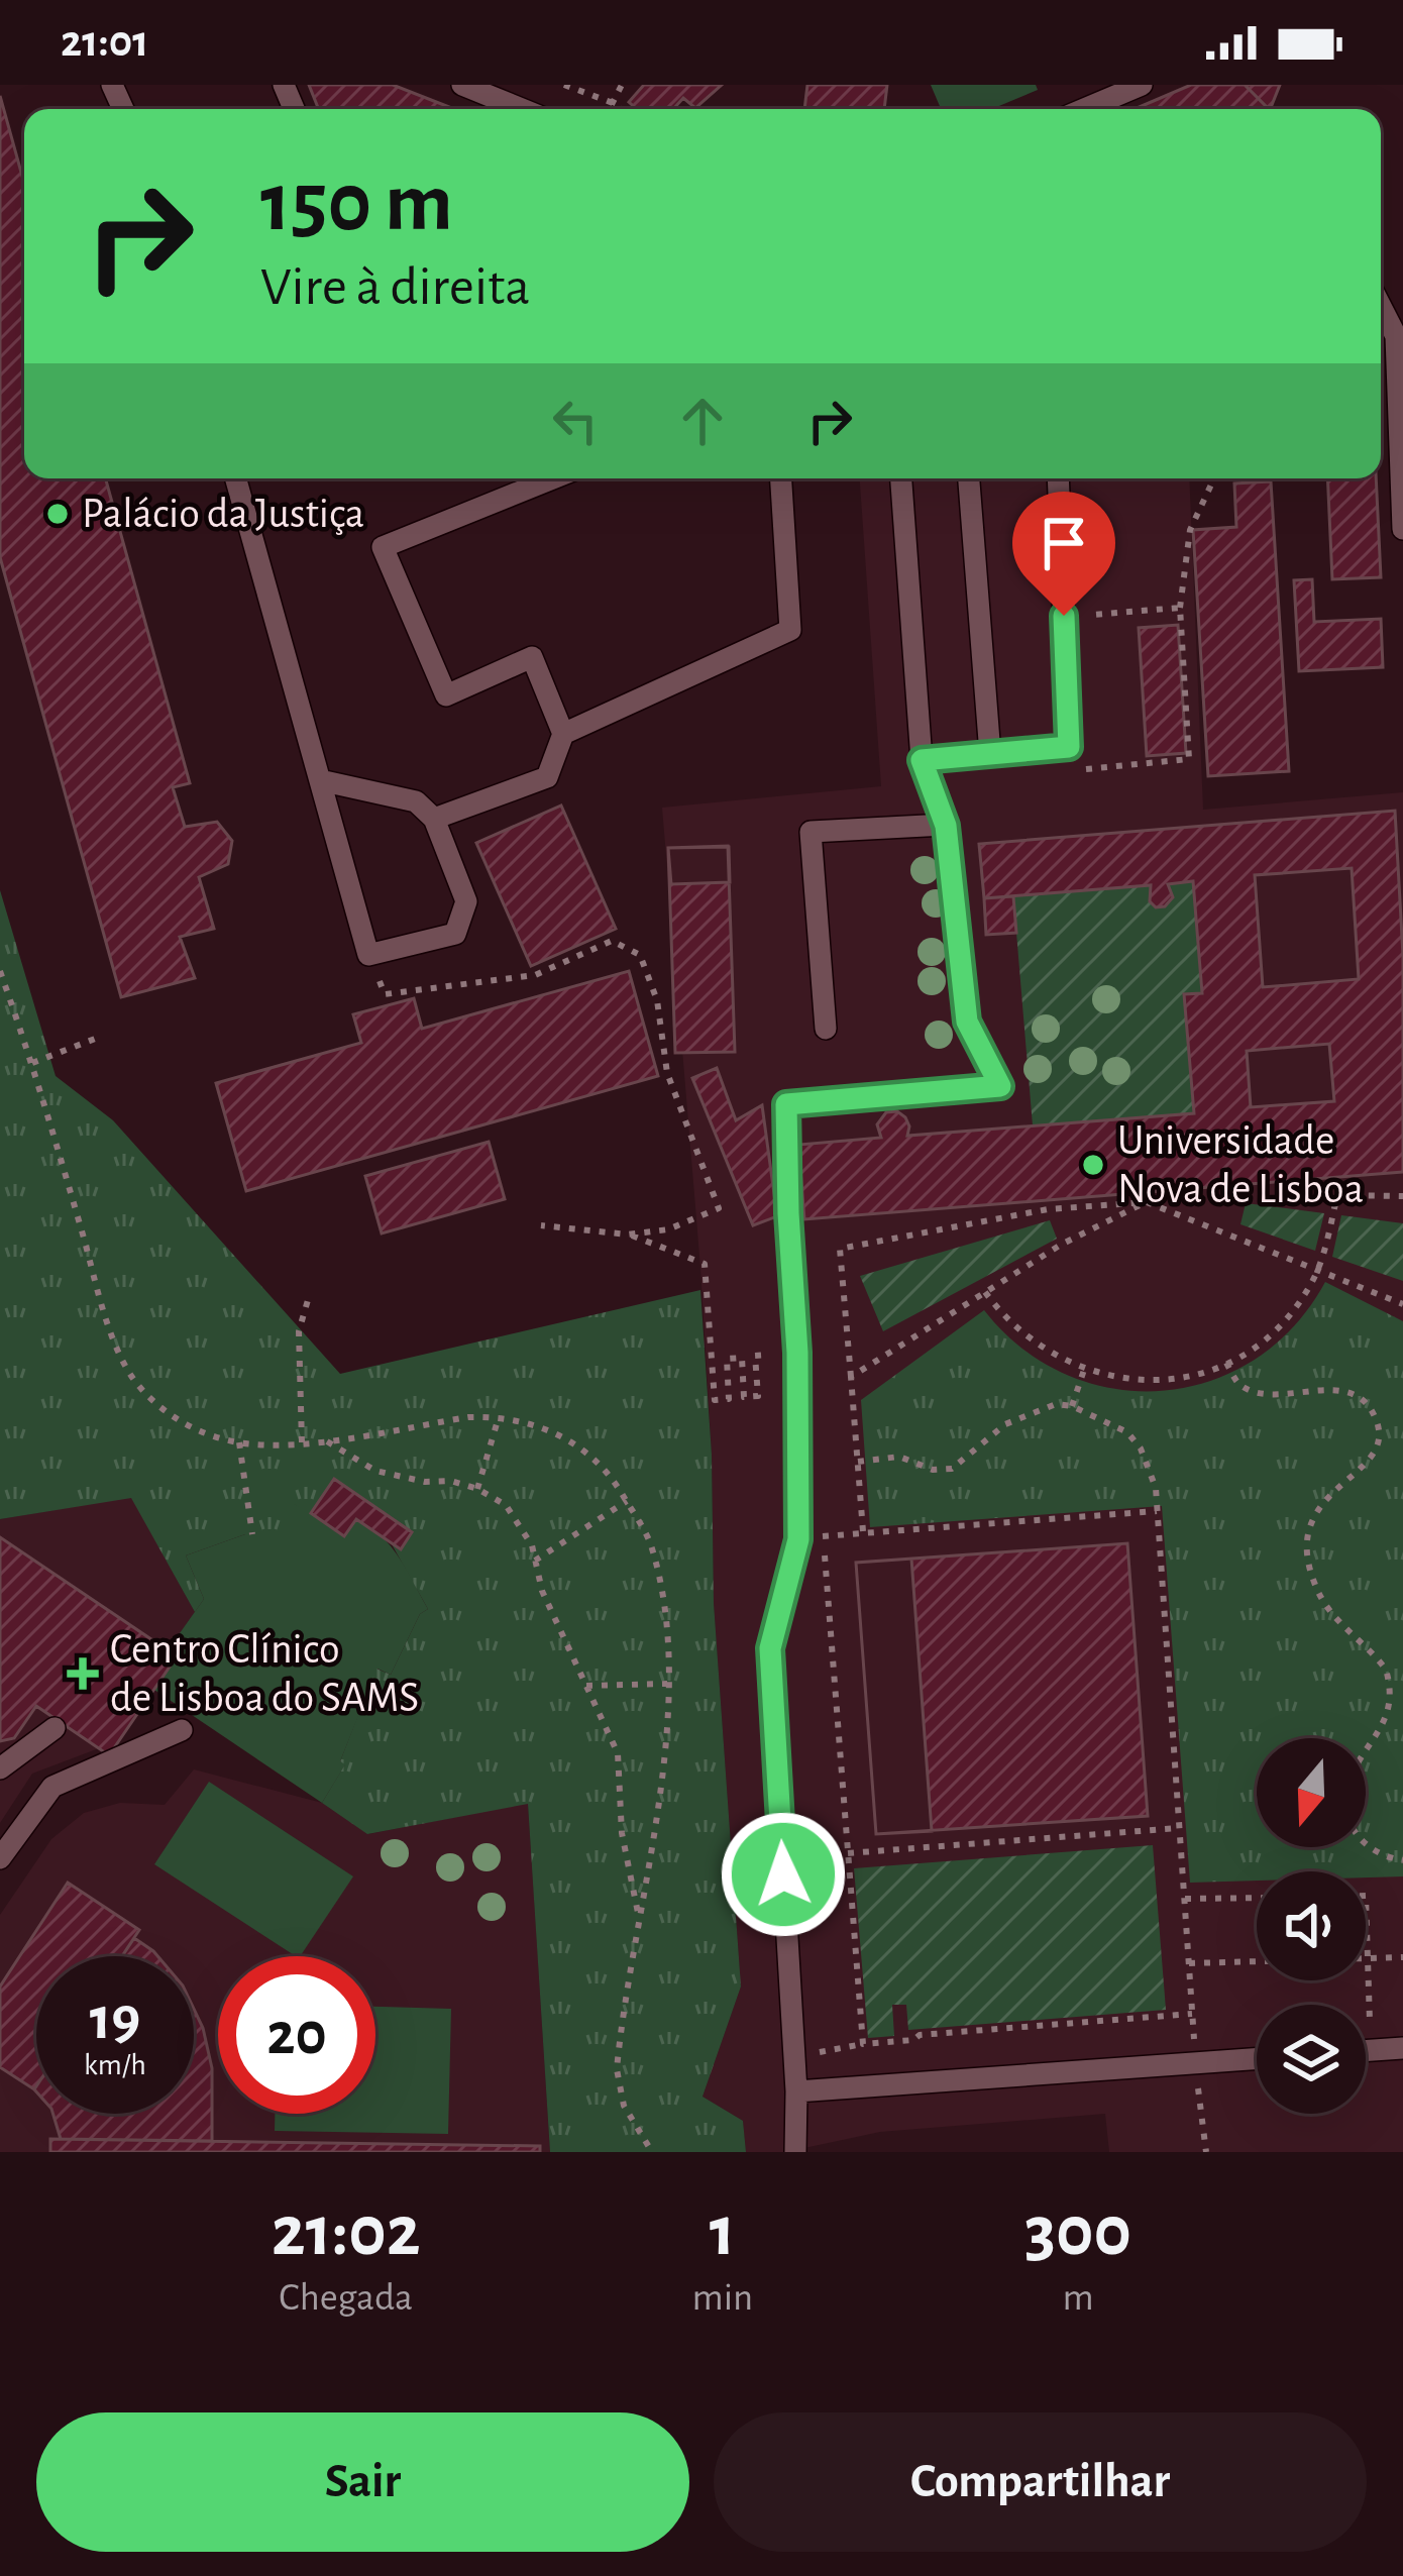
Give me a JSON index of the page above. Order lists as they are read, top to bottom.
{
  "places": {
    "other": ["Palácio da Justiça", "Universidade Nova de Lisboa"],
    "health": ["Centro Clínico de Lisboa do SAMS"]
  },
  "north": "bottom",
  "page": {
    "status": "21:01",
    "turn": ["150 m", "Vire à direita"],
    "speed": "19 km/h",
    "limit": "20",
    "eta": [
      "21:02",
      "Chegada",
      "1",
      "min",
      "300",
      "m"
    ],
    "buttons": ["Sair", "Compartilhar"]
  }
}
